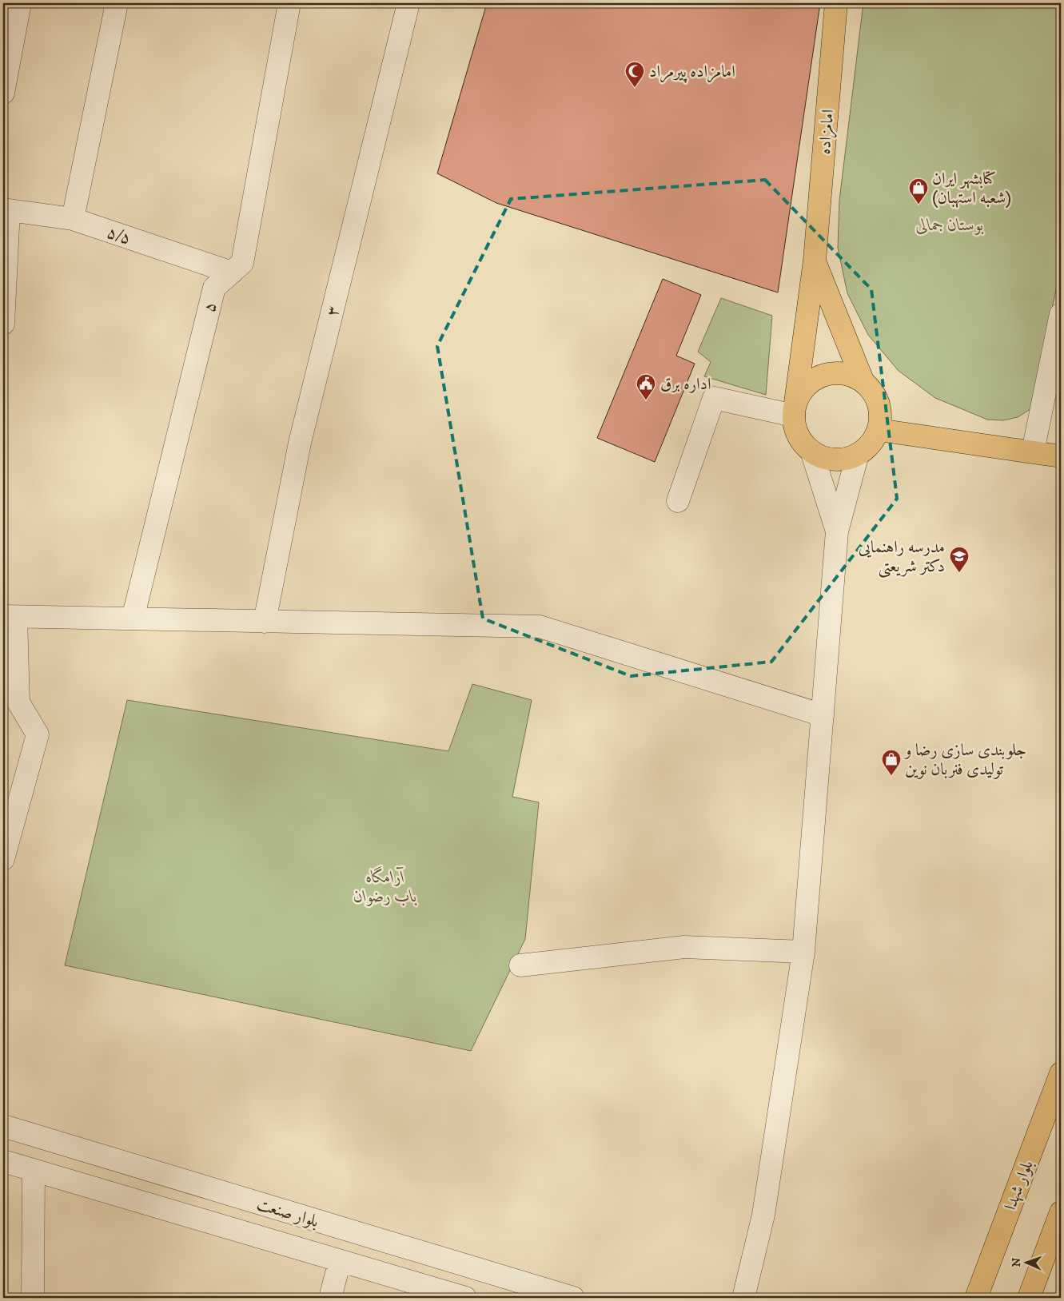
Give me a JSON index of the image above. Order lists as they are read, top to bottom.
{
  "streets": {
    "main road": ["امامزاده", "بلوار شهدا"],
    "street": [
      "۵/۵",
      "۵",
      "۳",
      "بلوار صنعت"
    ]
  },
  "crossings": [
    ["۵/۵", "۵"]
  ],
  "parks": ["بوستان جمالی", "آرامگاه باب رضوان"],
  "places": {
    "mosque": ["امامزاده پیرمراد"],
    "shop": ["کتابشهر ایران (شعبه استهبان)", "جلوبندی سازی رضا و تولیدی فنربان نوین"],
    "public building": ["اداره برق"],
    "school or university": ["مدرسه راهنمایی دکتر شریعتی"]
  },
  "north": "left"
}
